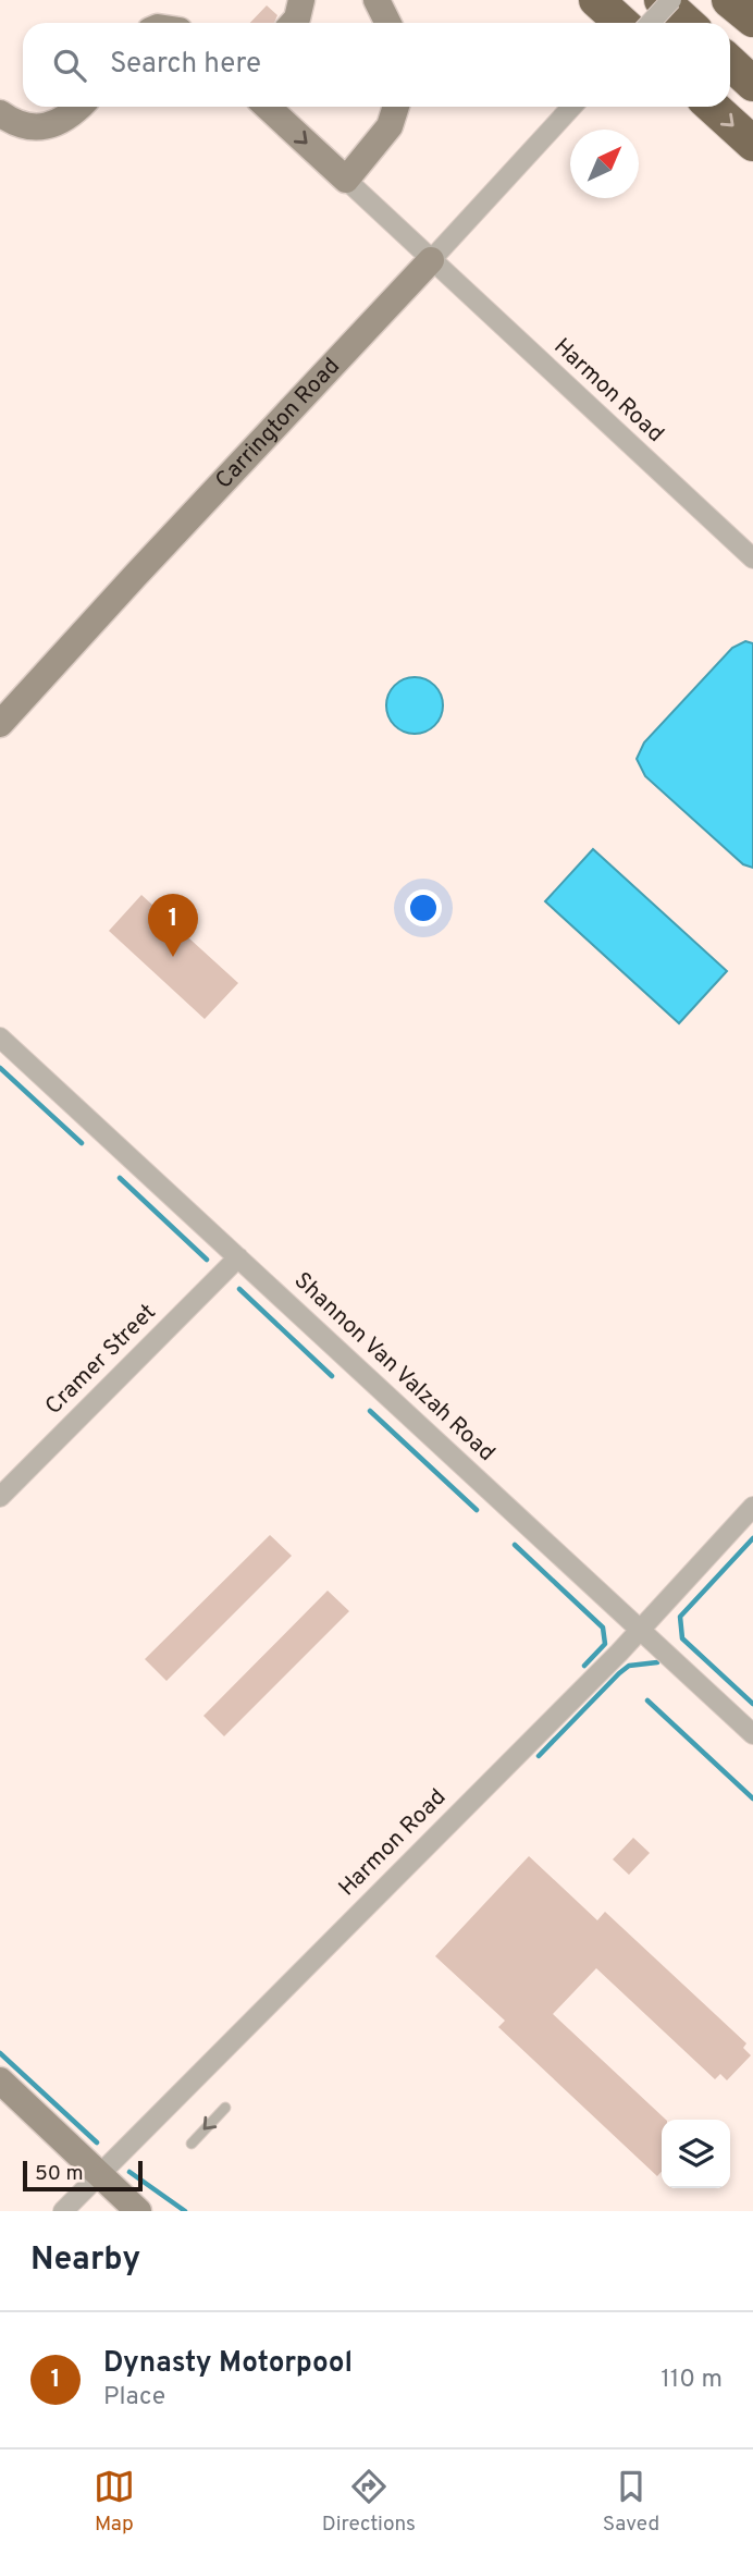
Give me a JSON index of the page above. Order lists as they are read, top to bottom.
{
  "streets": {
    "street": [
      "Harmon Road",
      "Carrington Road",
      "Cramer Street",
      "Shannon Van Valzah Road"
    ]
  },
  "crossings": [
    ["Harmon Road", "Carrington Road"],
    ["Harmon Road", "Shannon Van Valzah Road"],
    ["Cramer Street", "Shannon Van Valzah Road"]
  ],
  "scale_bar": "50 m",
  "north": "top right",
  "page": {
    "search": "Search here",
    "pins": "1",
    "scale": "50 m",
    "heading": "Nearby",
    "list": [
      {
        "mark": "1",
        "name": "Dynasty Motorpool",
        "note": "Place",
        "value": "110 m"
      }
    ],
    "nav": ["Map", "Directions", "Saved"]
  }
}
